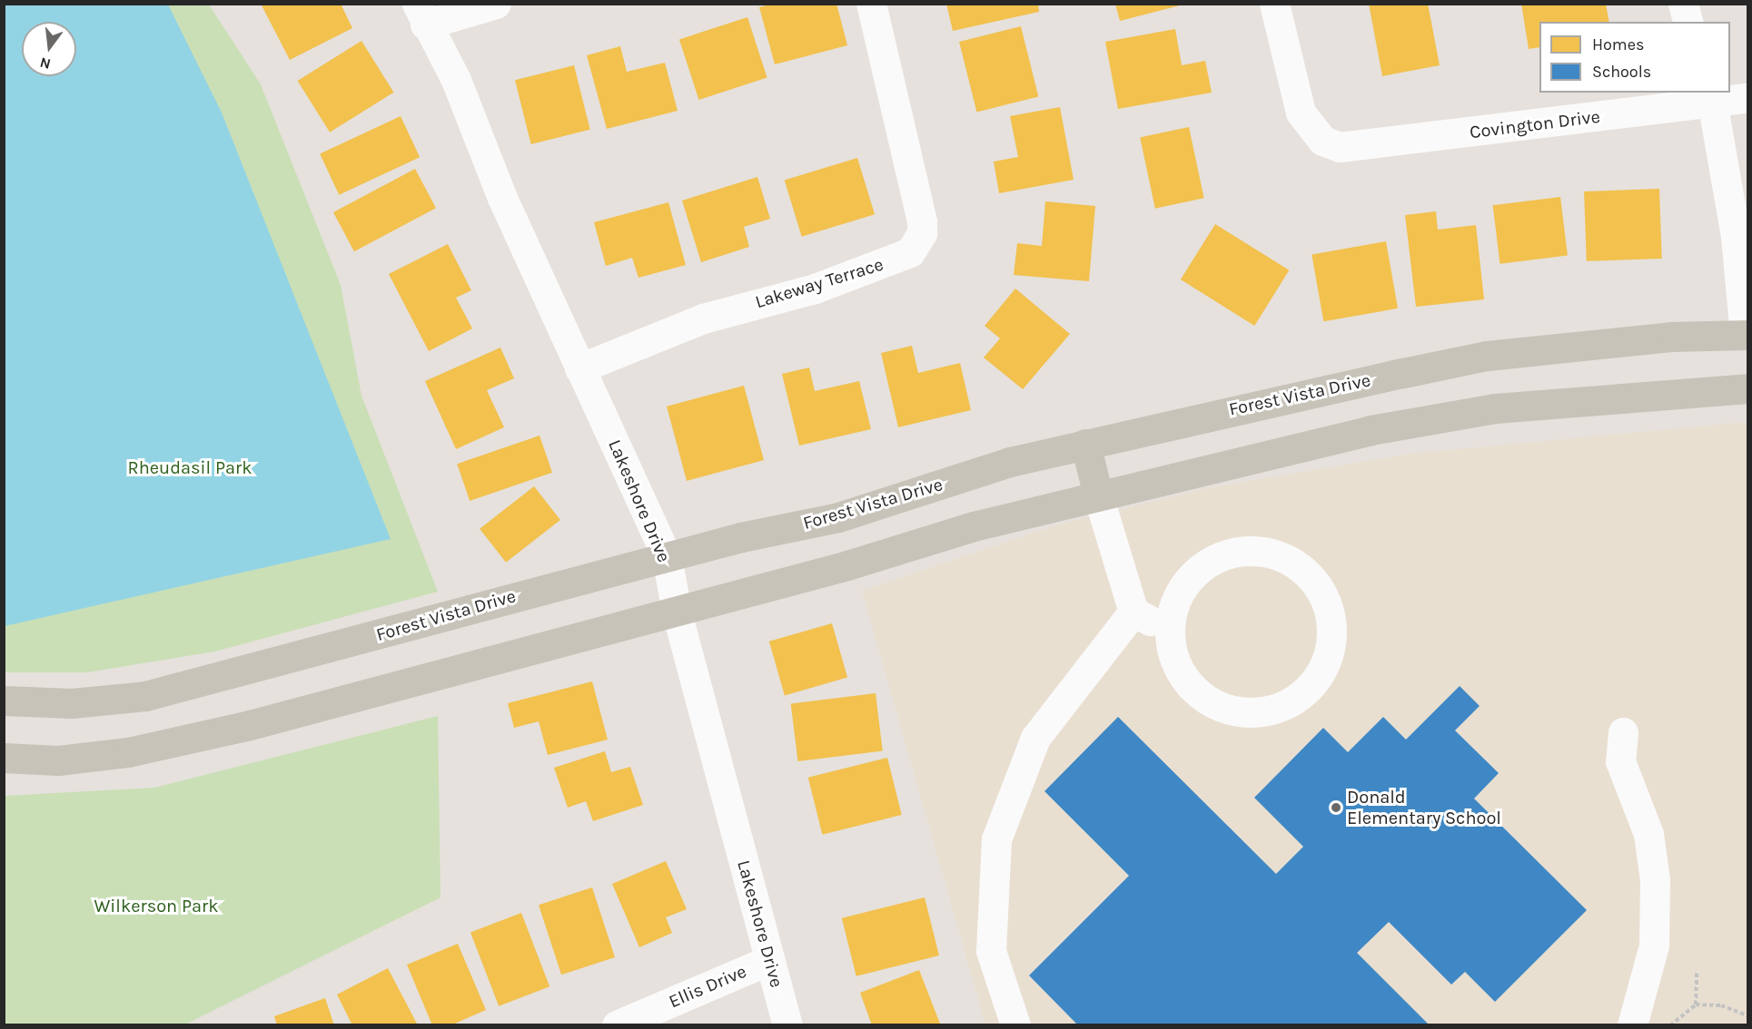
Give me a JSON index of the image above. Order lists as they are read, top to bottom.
{
  "streets": {
    "main road": ["Forest Vista Drive"],
    "street": [
      "Covington Drive",
      "Lakeway Terrace",
      "Lakeshore Drive",
      "Ellis Drive"
    ]
  },
  "crossings": [
    ["Lakeway Terrace", "Lakeshore Drive"],
    ["Forest Vista Drive", "Lakeshore Drive"],
    ["Lakeshore Drive", "Ellis Drive"]
  ],
  "parks": ["Rheudasil Park", "Wilkerson Park"],
  "places": ["Donald Elementary School"],
  "legend": ["Homes", "Schools"],
  "north": "bottom"
}
